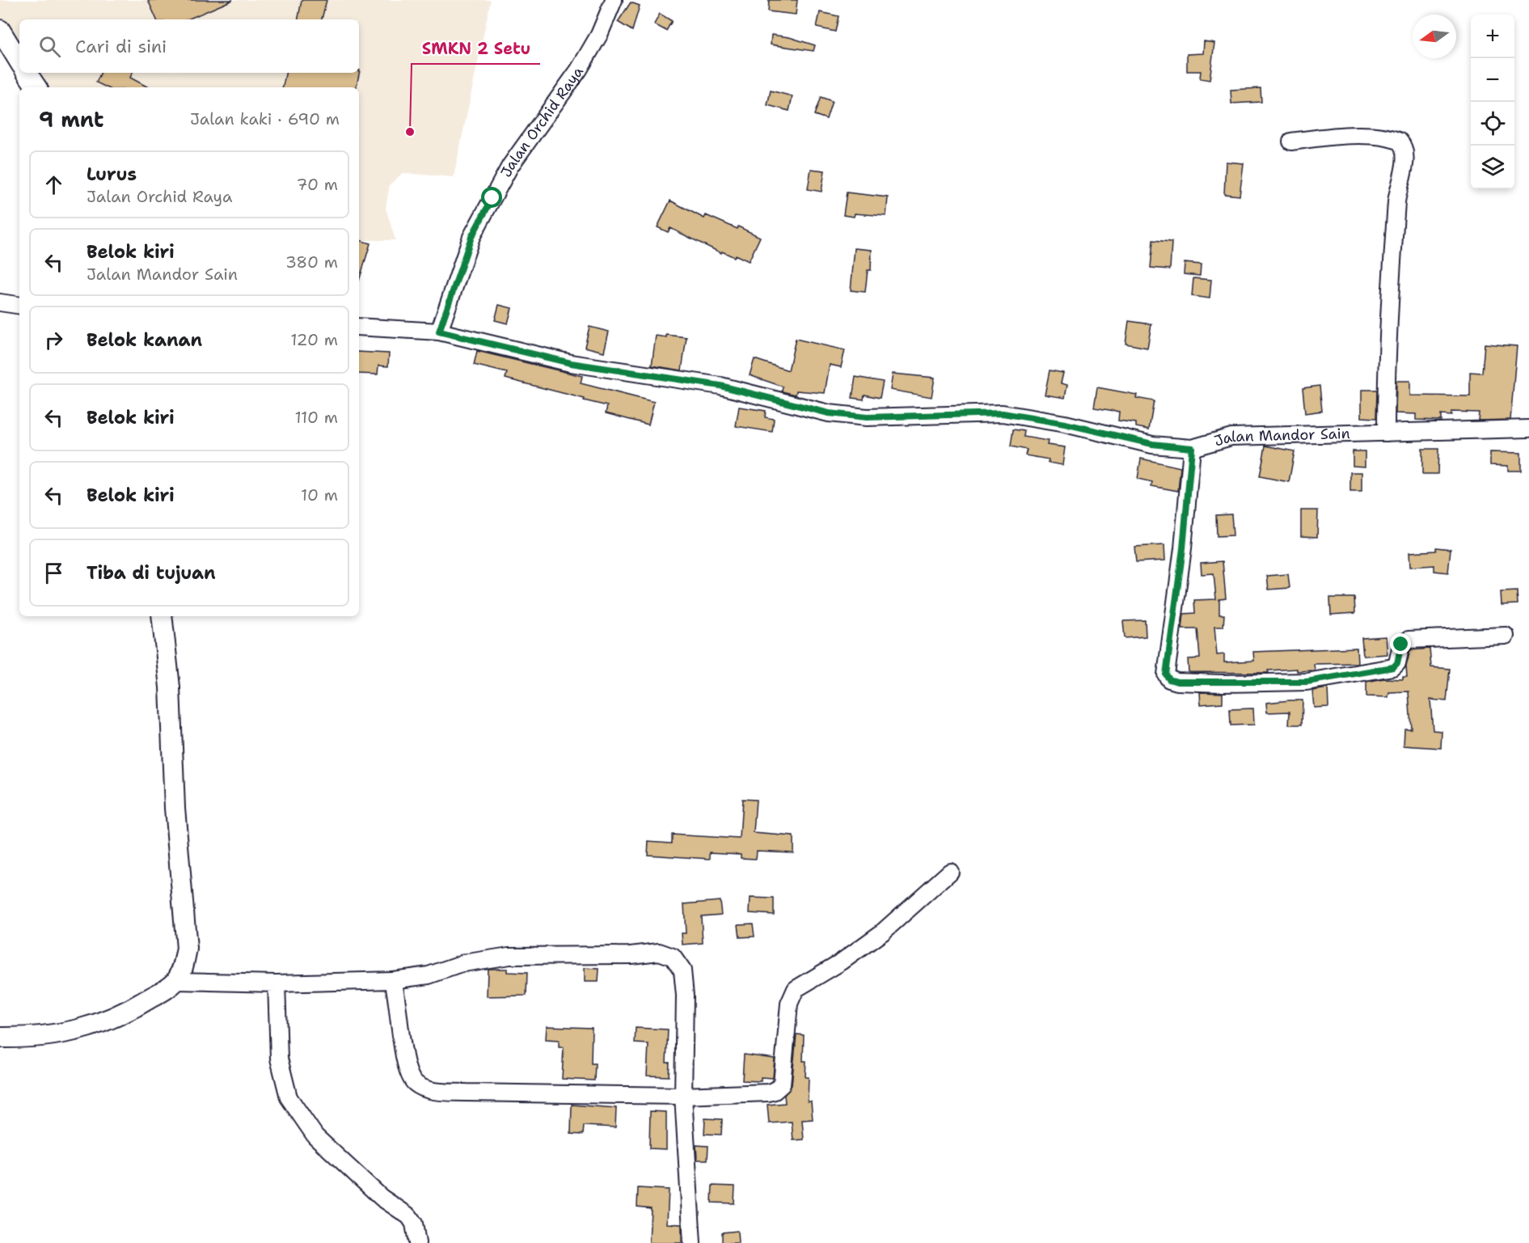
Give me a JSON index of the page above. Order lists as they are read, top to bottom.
{
  "streets": {
    "street": ["Jalan Orchid Raya", "Jalan Mandor Sain"]
  },
  "crossings": [
    ["Jalan Orchid Raya", "Jalan Mandor Sain"]
  ],
  "places": ["SMKN 2 Setu"],
  "north": "left",
  "page": {
    "map_buttons": ["+", "−"],
    "search": "Cari di sini",
    "heading": ["9 mnt", "Jalan kaki · 690 m"],
    "list": [
      ["Lurus", "Jalan Orchid Raya", "70 m"],
      ["Belok kiri", "Jalan Mandor Sain", "380 m"],
      ["Belok kanan", "120 m"],
      ["Belok kiri", "110 m"],
      ["Belok kiri", "10 m"],
      "Tiba di tujuan"
    ]
  }
}
